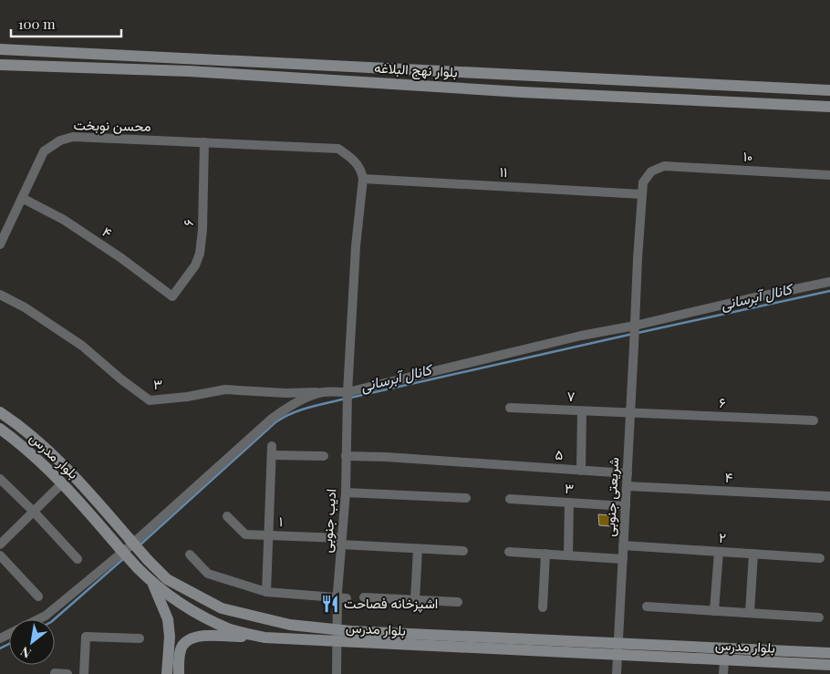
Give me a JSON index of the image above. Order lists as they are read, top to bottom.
{
  "streets": {
    "street": [
      "بلوار نهج البلاغه",
      "محسن نوبخت",
      "۱۰",
      "۱۱",
      "۶",
      "۴",
      "۳",
      "۷",
      "۵",
      "بلوار مدرس",
      "شریعتی جنوبی",
      "ادیب جنوبی",
      "۱",
      "۲"
    ]
  },
  "crossings": [
    ["محسن نوبخت", "۱۱"],
    ["محسن نوبخت", "۶"],
    ["محسن نوبخت", "۴"],
    ["۱۰", "شریعتی جنوبی"],
    ["۱۱", "شریعتی جنوبی"],
    ["۶", "۴"],
    ["۶", "۷"],
    ["۶", "شریعتی جنوبی"],
    ["۴", "شریعتی جنوبی"],
    ["۳", "شریعتی جنوبی"],
    ["۳", "ادیب جنوبی"],
    ["۷", "شریعتی جنوبی"],
    ["۵", "شریعتی جنوبی"],
    ["۵", "ادیب جنوبی"],
    ["بلوار مدرس", "شریعتی جنوبی"],
    ["بلوار مدرس", "ادیب جنوبی"],
    ["شریعتی جنوبی", "۲"],
    ["ادیب جنوبی", "۱"]
  ],
  "water": ["کانال آبرسانی"],
  "places": {
    "restaurant": ["اشپزخانه فصاحت"]
  },
  "scale_bar": "100 m",
  "north": "bottom left"
}
